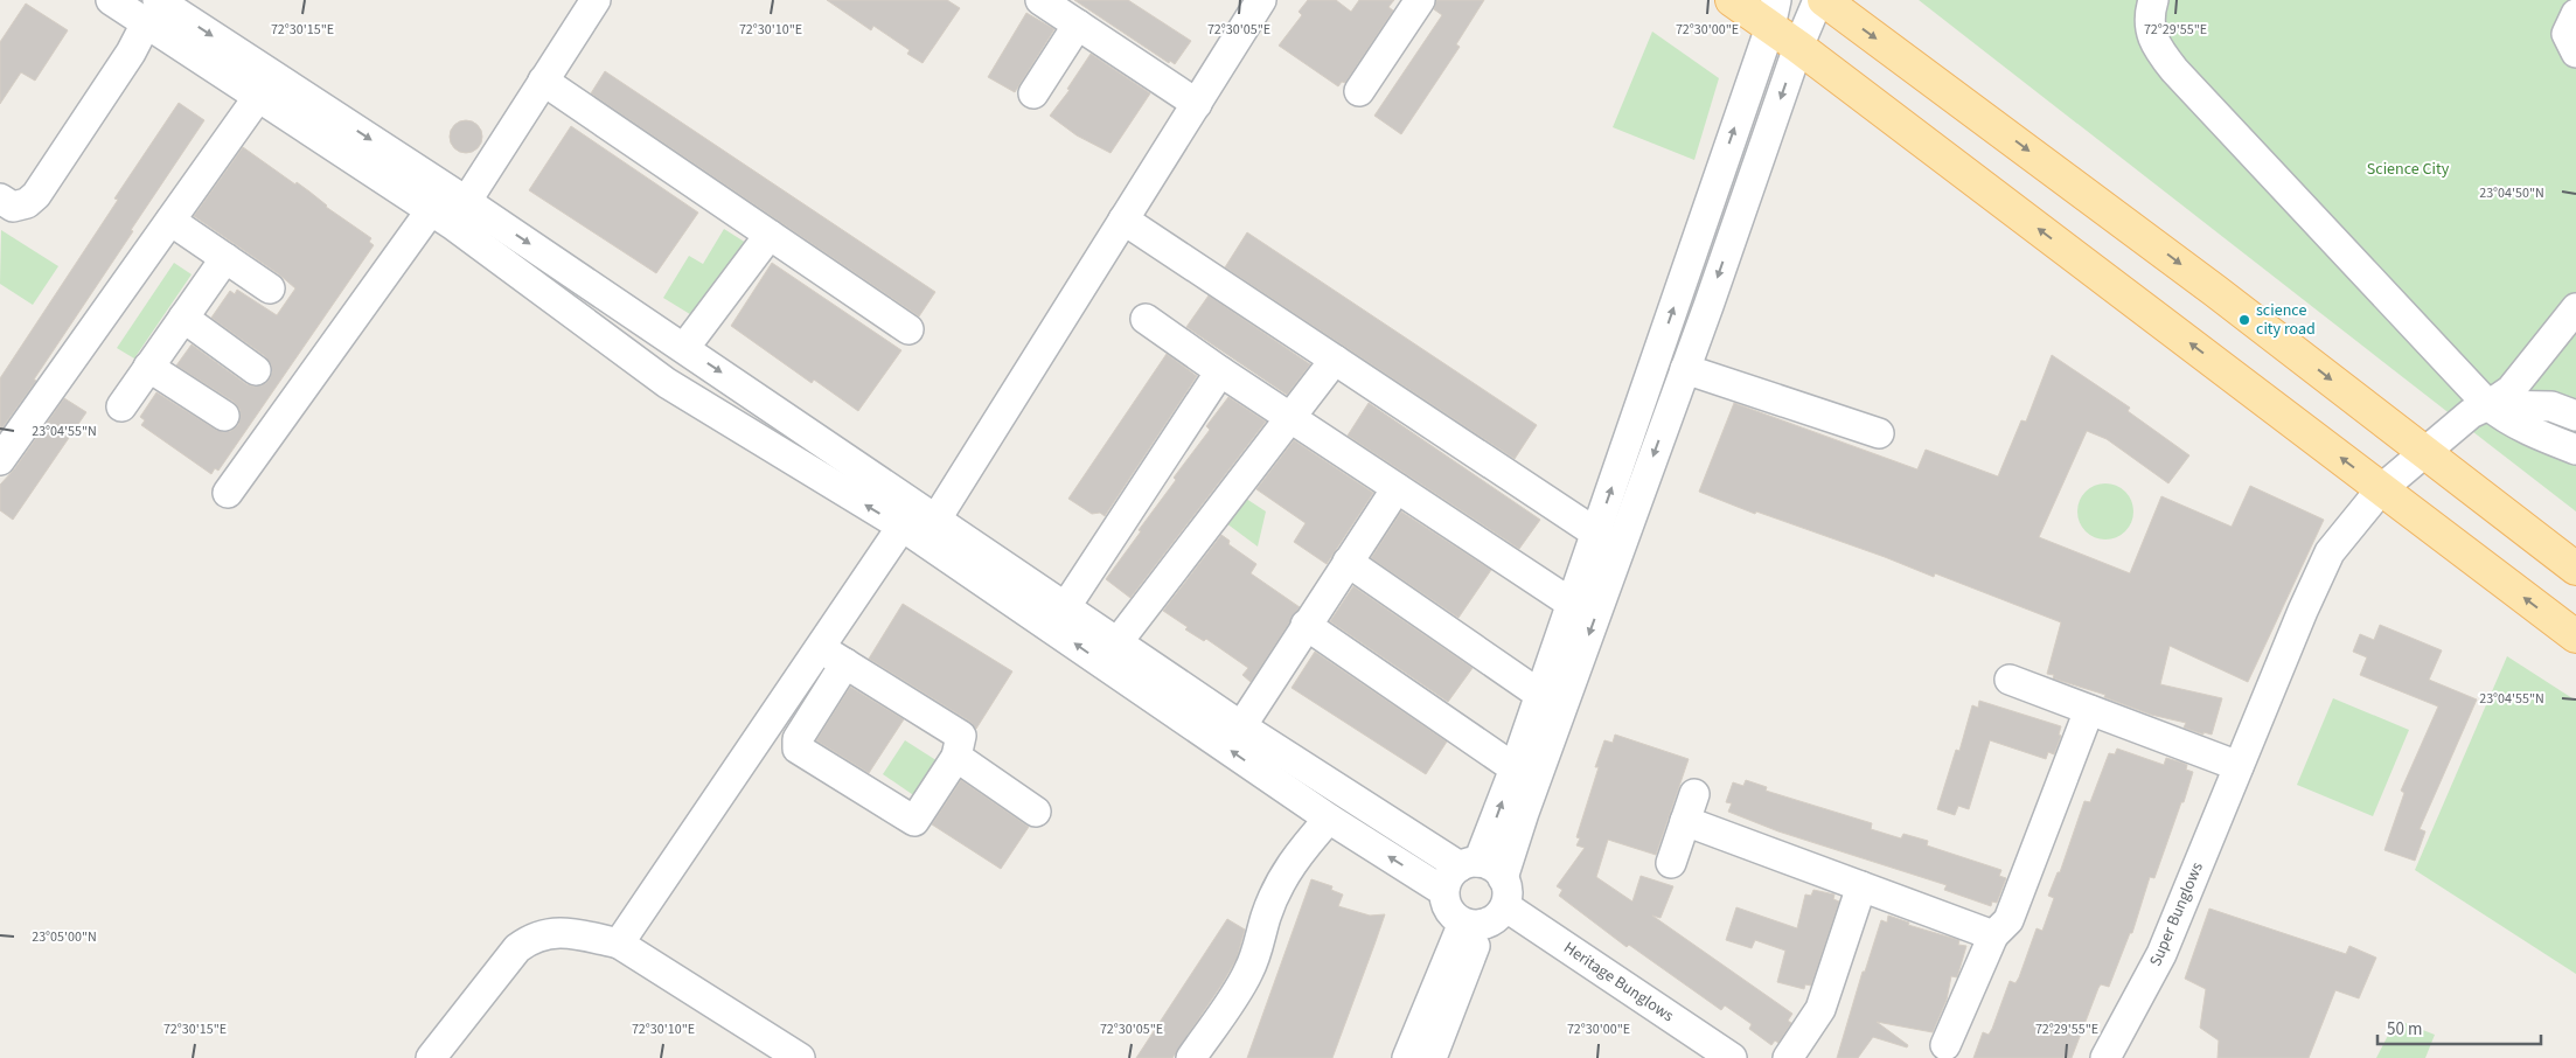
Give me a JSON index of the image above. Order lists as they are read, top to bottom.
{
  "streets": {
    "street": ["Super Bunglows", "Heritage Bunglows"]
  },
  "parks": ["Science City"],
  "places": ["science city road"],
  "scale_bar": "50 m",
  "coordinates": [
    "72°30'15\"E",
    "72°30'10\"E",
    "72°30'05\"E",
    "72°30'00\"E",
    "72°29'55\"E",
    "23°04'50\"N",
    "23°04'55\"N",
    "23°05'00\"N"
  ]
}
